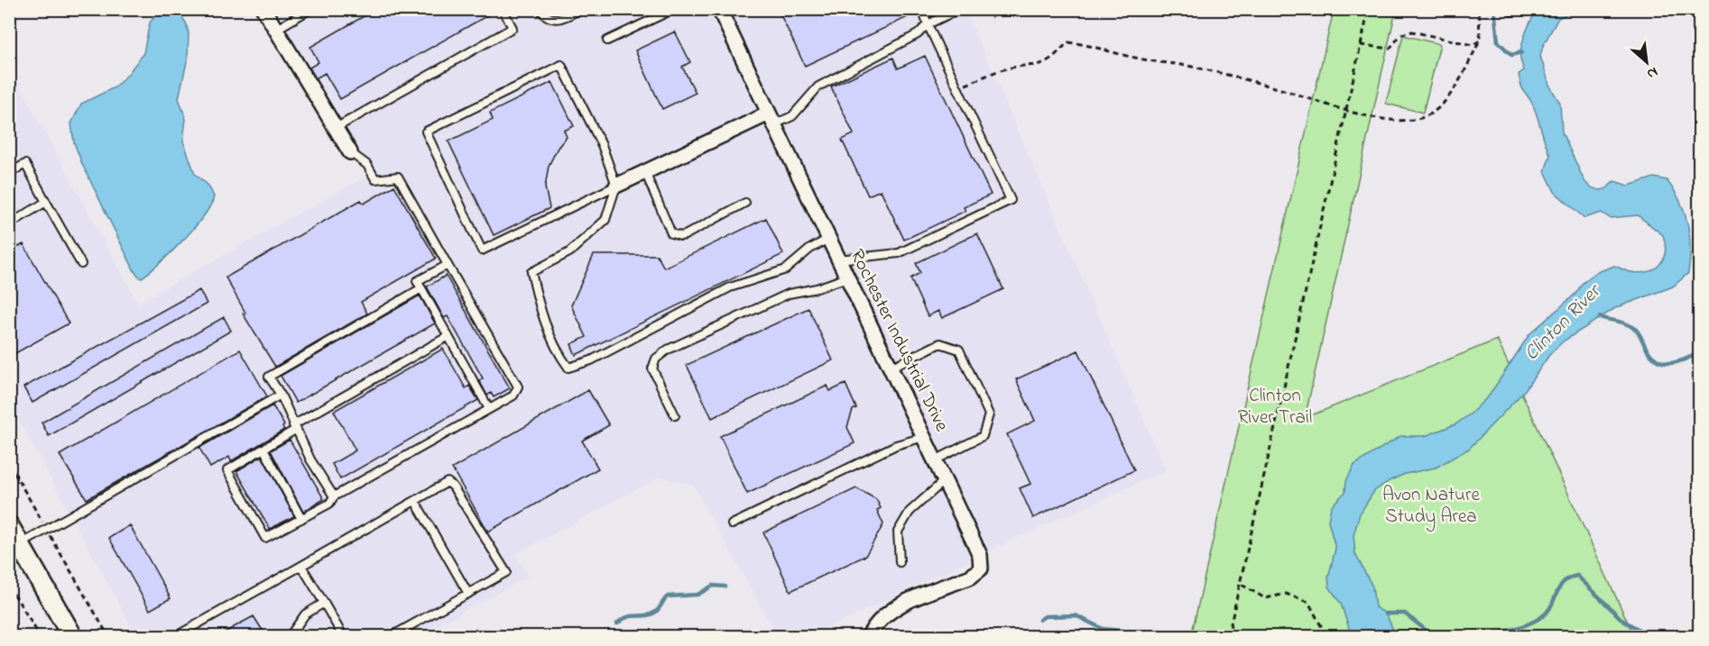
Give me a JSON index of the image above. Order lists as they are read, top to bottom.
{
  "streets": {
    "street": ["Rochester Industrial Drive"]
  },
  "water": ["Clinton River"],
  "parks": ["Clinton River Trail", "Avon Nature Study Area"],
  "north": "bottom right"
}
